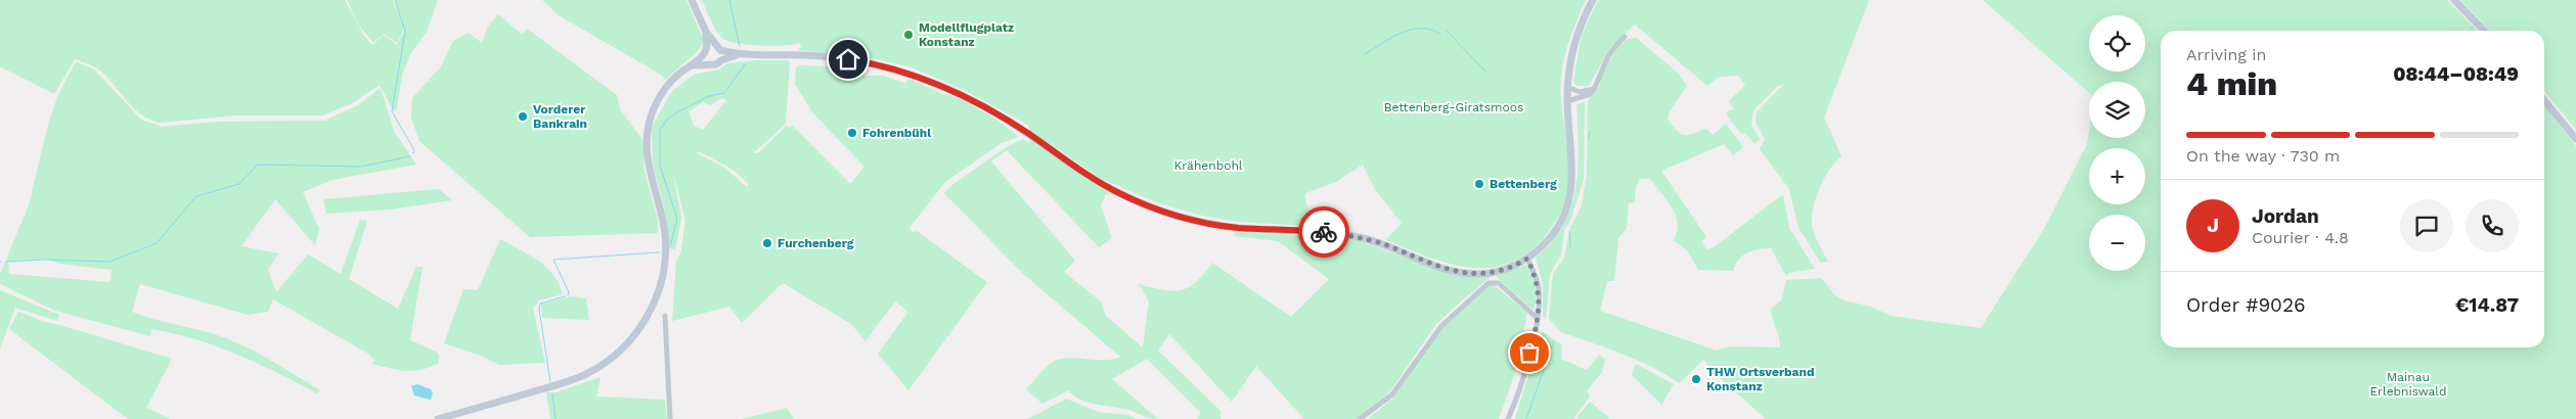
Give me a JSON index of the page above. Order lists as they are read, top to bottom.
{
  "parks": ["Bettenberg-Giratsmoos", "Krähenbohl", "Mainau Erlebniswald"],
  "places": [
    "Modellflugplatz Konstanz",
    "Vorderer Bankrain",
    "Fohrenbühl",
    "Bettenberg",
    "Furchenberg",
    "THW Ortsverband Konstanz"
  ],
  "page": {
    "map_buttons": ["+", "−"],
    "heading": ["4 min", "Arriving in", "08:44–08:49"],
    "panel": [
      "Jordan",
      "Courier · 4.8",
      "Order #9026",
      "€14.87"
    ],
    "bar": "On the way · 730 m",
    "round": "J"
  }
}
